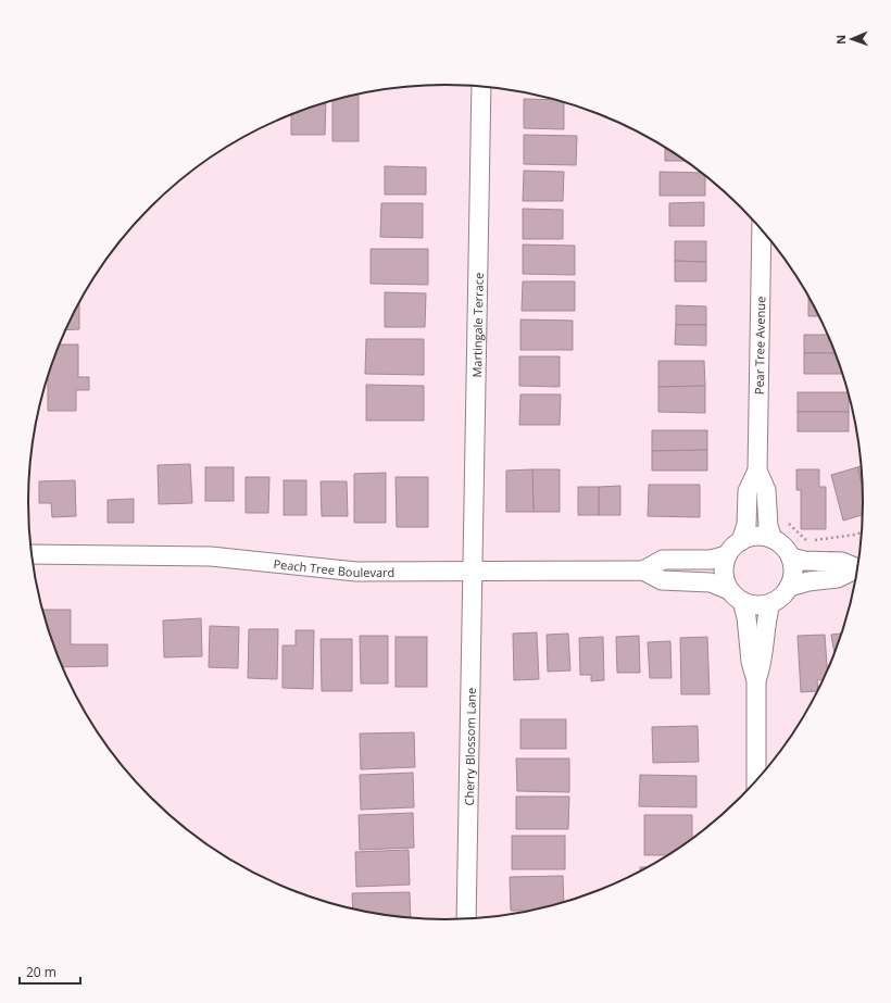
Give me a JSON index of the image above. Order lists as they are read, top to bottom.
{
  "streets": {
    "street": [
      "Martingale Terrace",
      "Pear Tree Avenue",
      "Peach Tree Boulevard",
      "Cherry Blossom Lane"
    ]
  },
  "crossings": [
    ["Martingale Terrace", "Peach Tree Boulevard"],
    ["Martingale Terrace", "Cherry Blossom Lane"],
    ["Pear Tree Avenue", "Peach Tree Boulevard"],
    ["Peach Tree Boulevard", "Cherry Blossom Lane"]
  ],
  "scale_bar": "20 m",
  "north": "left"
}
